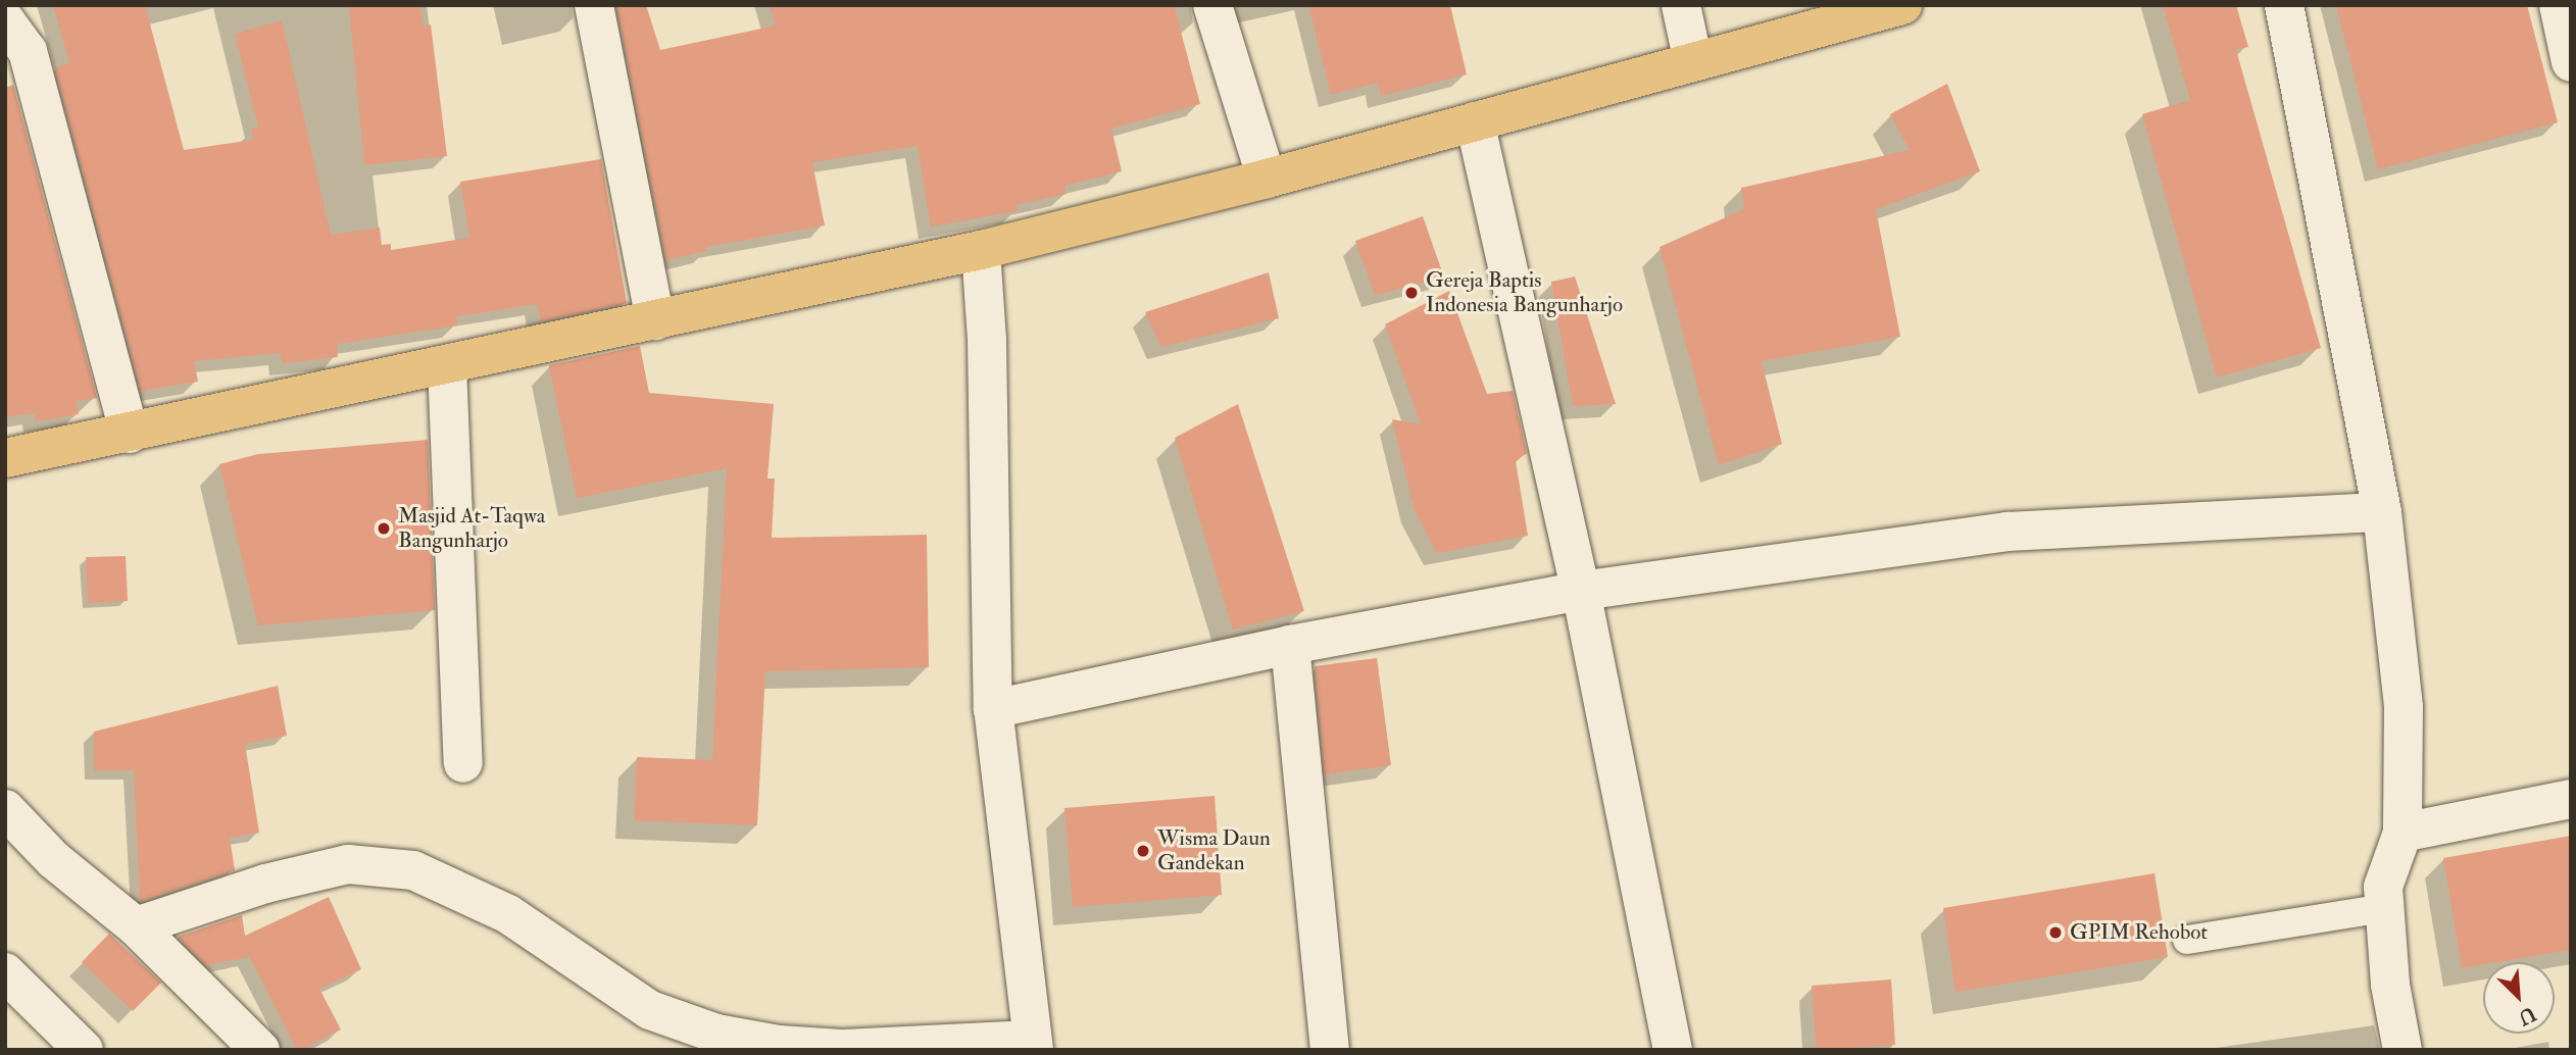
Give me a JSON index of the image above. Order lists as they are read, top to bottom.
{
  "places": [
    "Gereja Baptis Indonesia Bangunharjo",
    "Masjid At-Taqwa Bangunharjo",
    "Wisma Daun Gandekan",
    "GPIM Rehobot"
  ],
  "north": "bottom right"
}
